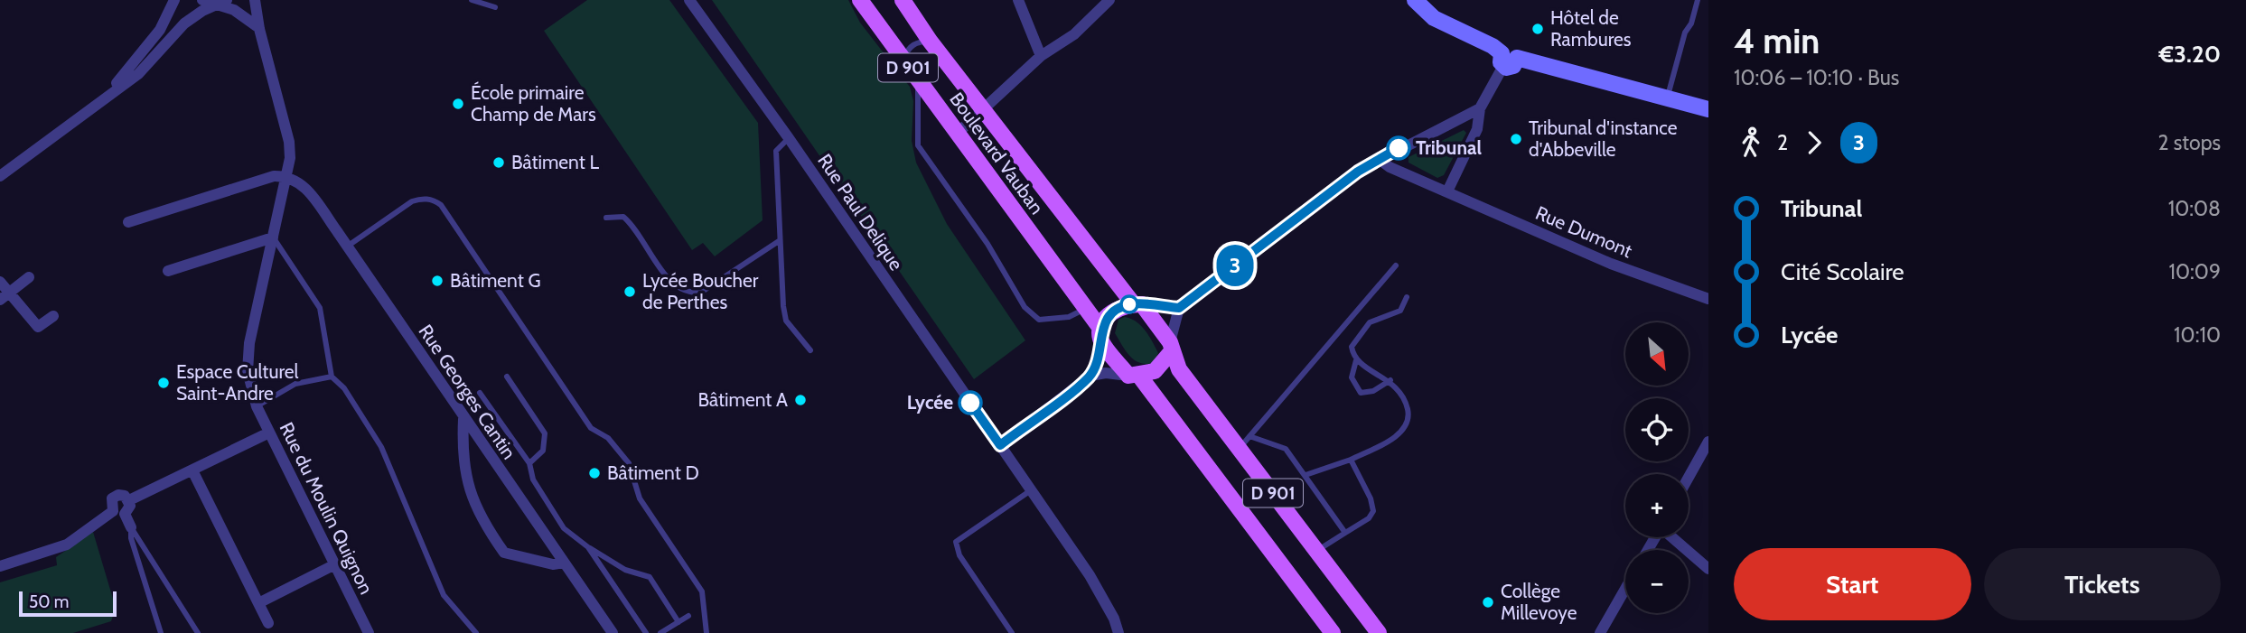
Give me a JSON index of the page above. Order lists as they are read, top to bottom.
{
  "streets": {
    "main road": ["D 901", "Boulevard Vauban"],
    "street": [
      "Rue Paul Delique",
      "Rue Dumont",
      "Rue Georges Cantin",
      "Rue du Moulin Quignon"
    ]
  },
  "crossings": [
    ["D 901", "Boulevard Vauban"],
    ["Rue Georges Cantin", "Rue du Moulin Quignon"]
  ],
  "places": [
    "Hôtel de Rambures",
    "École primaire Champ de Mars",
    "Tribunal d'instance d'Abbeville",
    "Tribunal",
    "Bâtiment L",
    "Bâtiment G",
    "Lycée Boucher de Perthes",
    "Espace Culturel Saint-Andre",
    "Bâtiment A",
    "Lycée",
    "Bâtiment D",
    "Collège Millevoye"
  ],
  "lines": ["bus line 3"],
  "scale_bar": "50 m",
  "north": "bottom right",
  "page": {
    "on_map": "3",
    "heading": ["4 min", "10:06 – 10:10 · Bus", "€3.20"],
    "legs": ["2", "3", "2 stops"],
    "list": [
      {
        "name": "Tribunal",
        "value": "10:08"
      },
      {
        "name": "Cité Scolaire",
        "value": "10:09"
      },
      {
        "name": "Lycée",
        "value": "10:10"
      }
    ],
    "map_buttons": ["+", "−"],
    "buttons": ["Start", "Tickets"],
    "scale": "50 m"
  }
}
